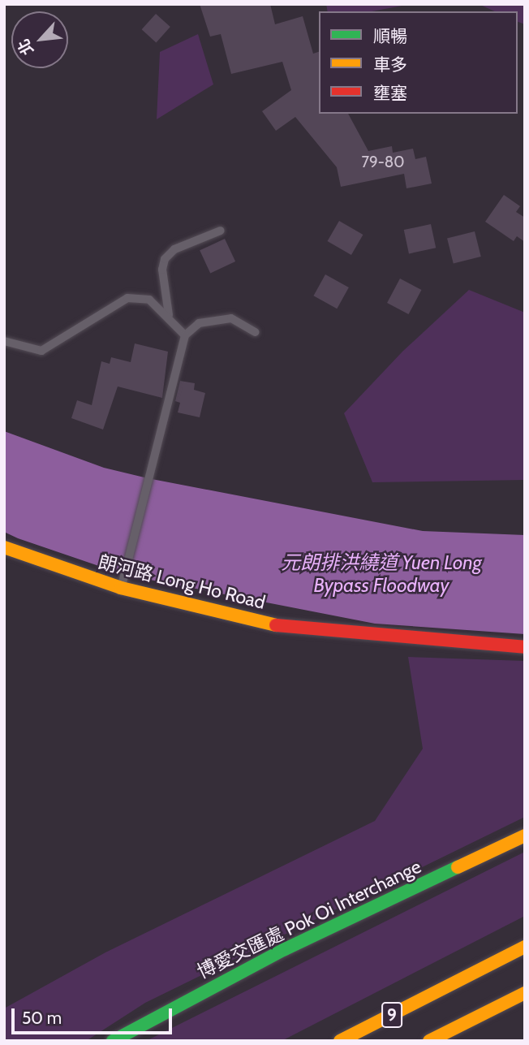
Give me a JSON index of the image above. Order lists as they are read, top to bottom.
{
  "streets": {
    "main road": ["朗河路 Long Ho Road", "博愛交匯處 Pok Oi Interchange", "9"]
  },
  "water": ["元朗排洪繞道 Yuen Long Bypass Floodway"],
  "house_numbers": ["79-80"],
  "legend": ["順暢", "車多", "壅塞"],
  "scale_bar": "50 m",
  "north": "bottom left"
}
